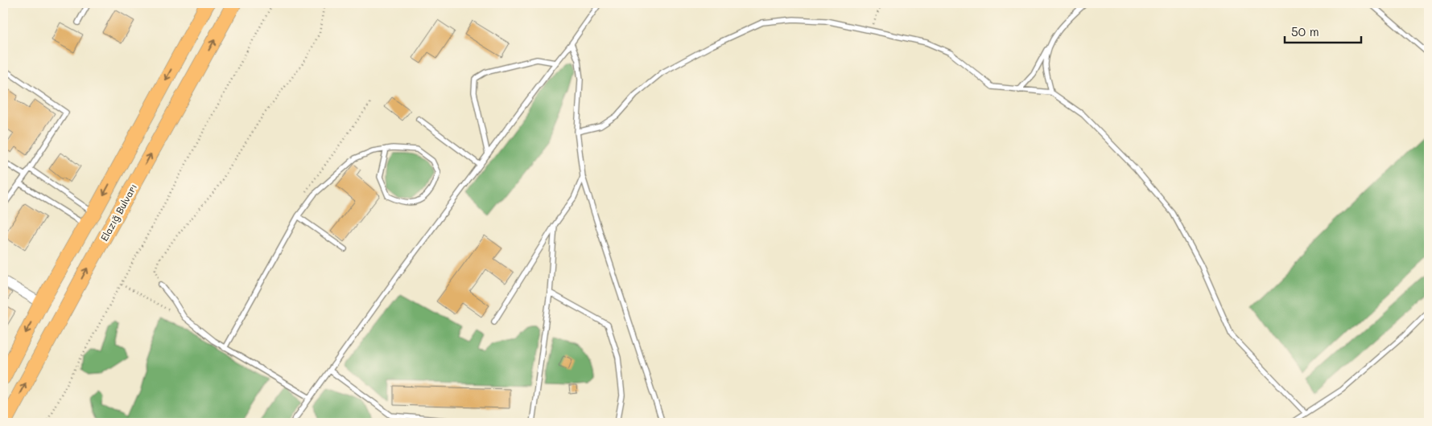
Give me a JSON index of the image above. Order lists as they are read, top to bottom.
{
  "streets": {
    "main road": ["Elazığ Bulvarı"]
  },
  "scale_bar": "50 m"
}
